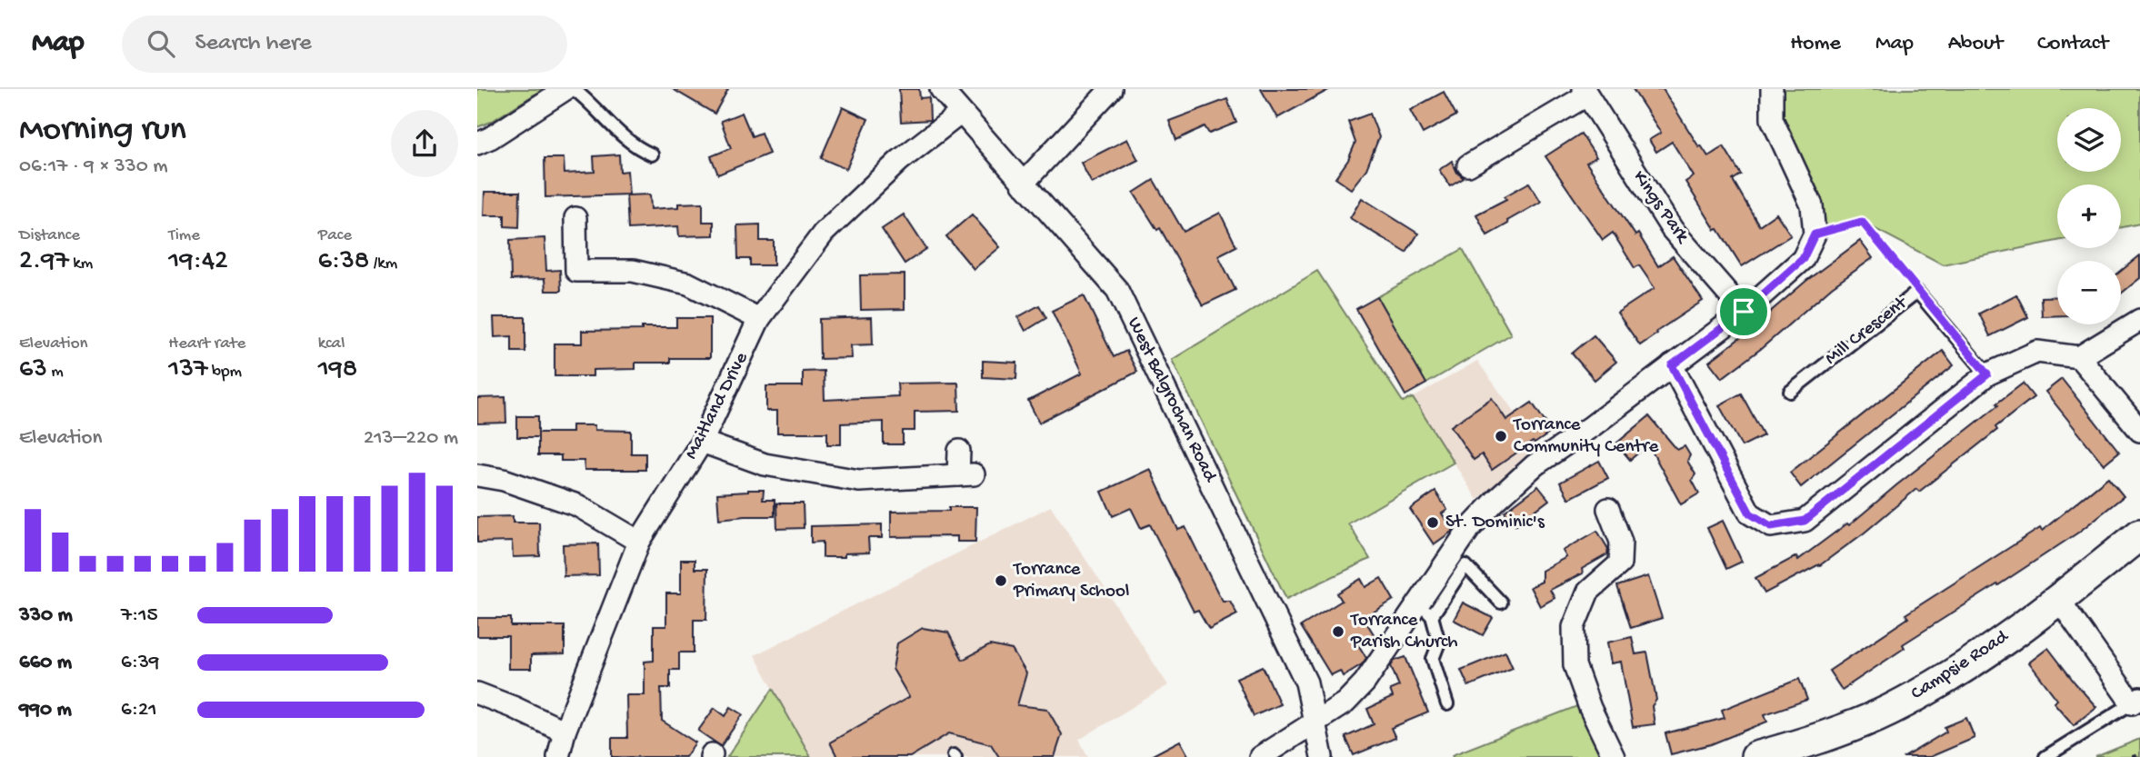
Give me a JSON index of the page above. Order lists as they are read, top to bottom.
{
  "streets": {
    "main road": ["Campsie Road"],
    "street": ["Kings Park", "West Balgrochan Road", "Maitland Drive"],
    "lane": ["Mill Crescent"]
  },
  "crossings": [
    ["West Balgrochan Road", "Maitland Drive"]
  ],
  "places": [
    "Torrance Community Centre",
    "St. Dominic's",
    "Torrance Primary School",
    "Torrance Parish Church"
  ],
  "page": {
    "header": "Map",
    "search": "Search here",
    "nav": [
      "Home",
      "Map",
      "About",
      "Contact"
    ],
    "heading": ["Morning run", "06:17 · 9 × 330 m"],
    "map_buttons": ["+", "−"],
    "stats": [
      ["Distance", "2.97 km"],
      ["Time", "19:42"],
      ["Pace", "6:38 /km"],
      ["Elevation", "63 m"],
      ["Heart rate", "137 bpm"],
      ["kcal", "198"]
    ],
    "chart": ["Elevation", "213–220 m"],
    "list": [
      {
        "name": "330 m",
        "note": "7:15"
      },
      {
        "name": "660 m",
        "note": "6:39"
      },
      {
        "name": "990 m",
        "note": "6:21"
      }
    ]
  }
}
